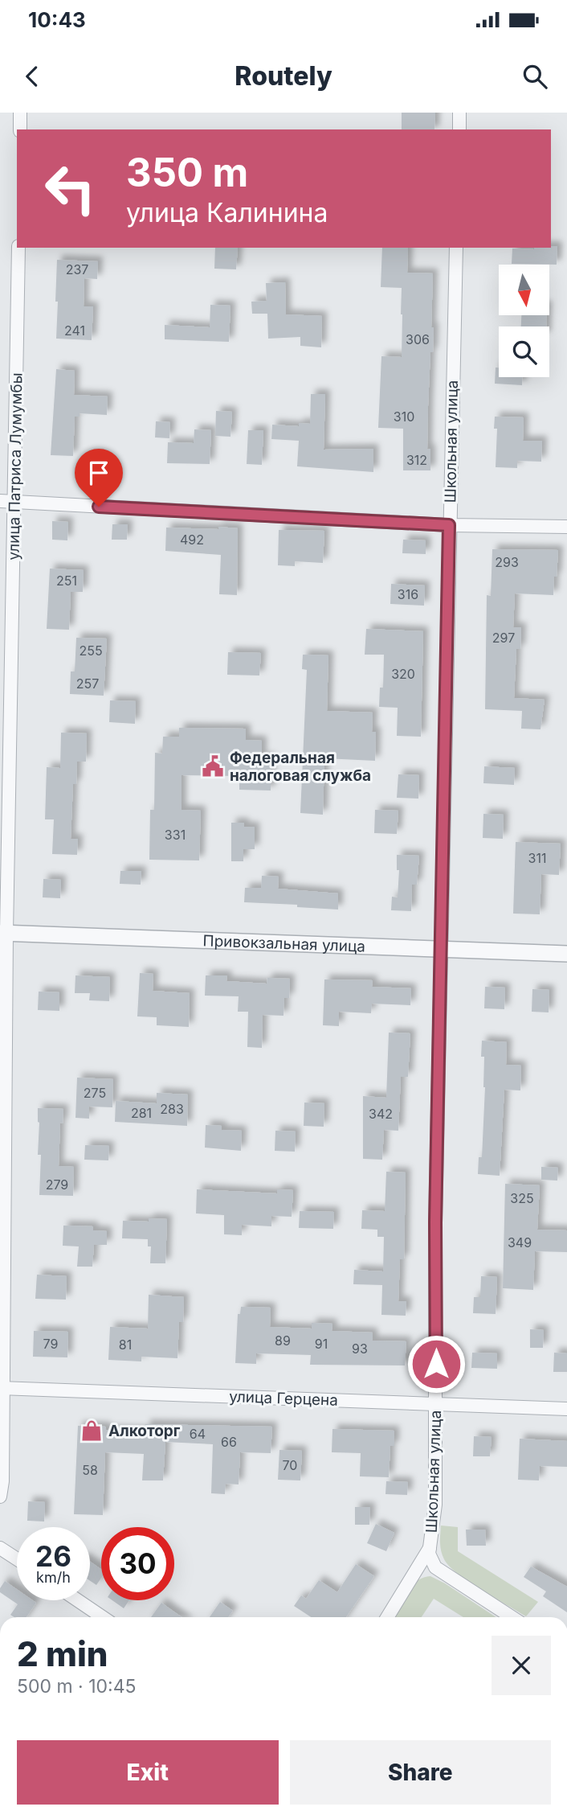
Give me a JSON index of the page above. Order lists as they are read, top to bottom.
{
  "streets": {
    "street": [
      "Школьная улица",
      "улица Патриса Лумумбы",
      "Привокзальная улица",
      "улица Герцена"
    ]
  },
  "crossings": [
    ["Школьная улица", "Привокзальная улица"],
    ["Школьная улица", "улица Герцена"],
    ["улица Патриса Лумумбы", "Привокзальная улица"],
    ["улица Патриса Лумумбы", "улица Герцена"]
  ],
  "places": {
    "public building": ["Федеральная налоговая служба"],
    "shop": ["Алкоторг"]
  },
  "house_numbers": [
    "237",
    "241",
    "306",
    "310",
    "312",
    "492",
    "293",
    "251",
    "316",
    "297",
    "255",
    "320",
    "257",
    "331",
    "311",
    "275",
    "283",
    "281",
    "342",
    "279",
    "325",
    "349",
    "89",
    "79",
    "91",
    "81",
    "93",
    "64",
    "66",
    "70",
    "58"
  ],
  "north": "bottom",
  "page": {
    "status": "10:43",
    "header": "Routely",
    "turn": ["350 m", "улица Калинина"],
    "speed": "26 km/h",
    "limit": "30",
    "heading": ["2 min", "500 m · 10:45"],
    "buttons": ["Exit", "Share"]
  }
}
